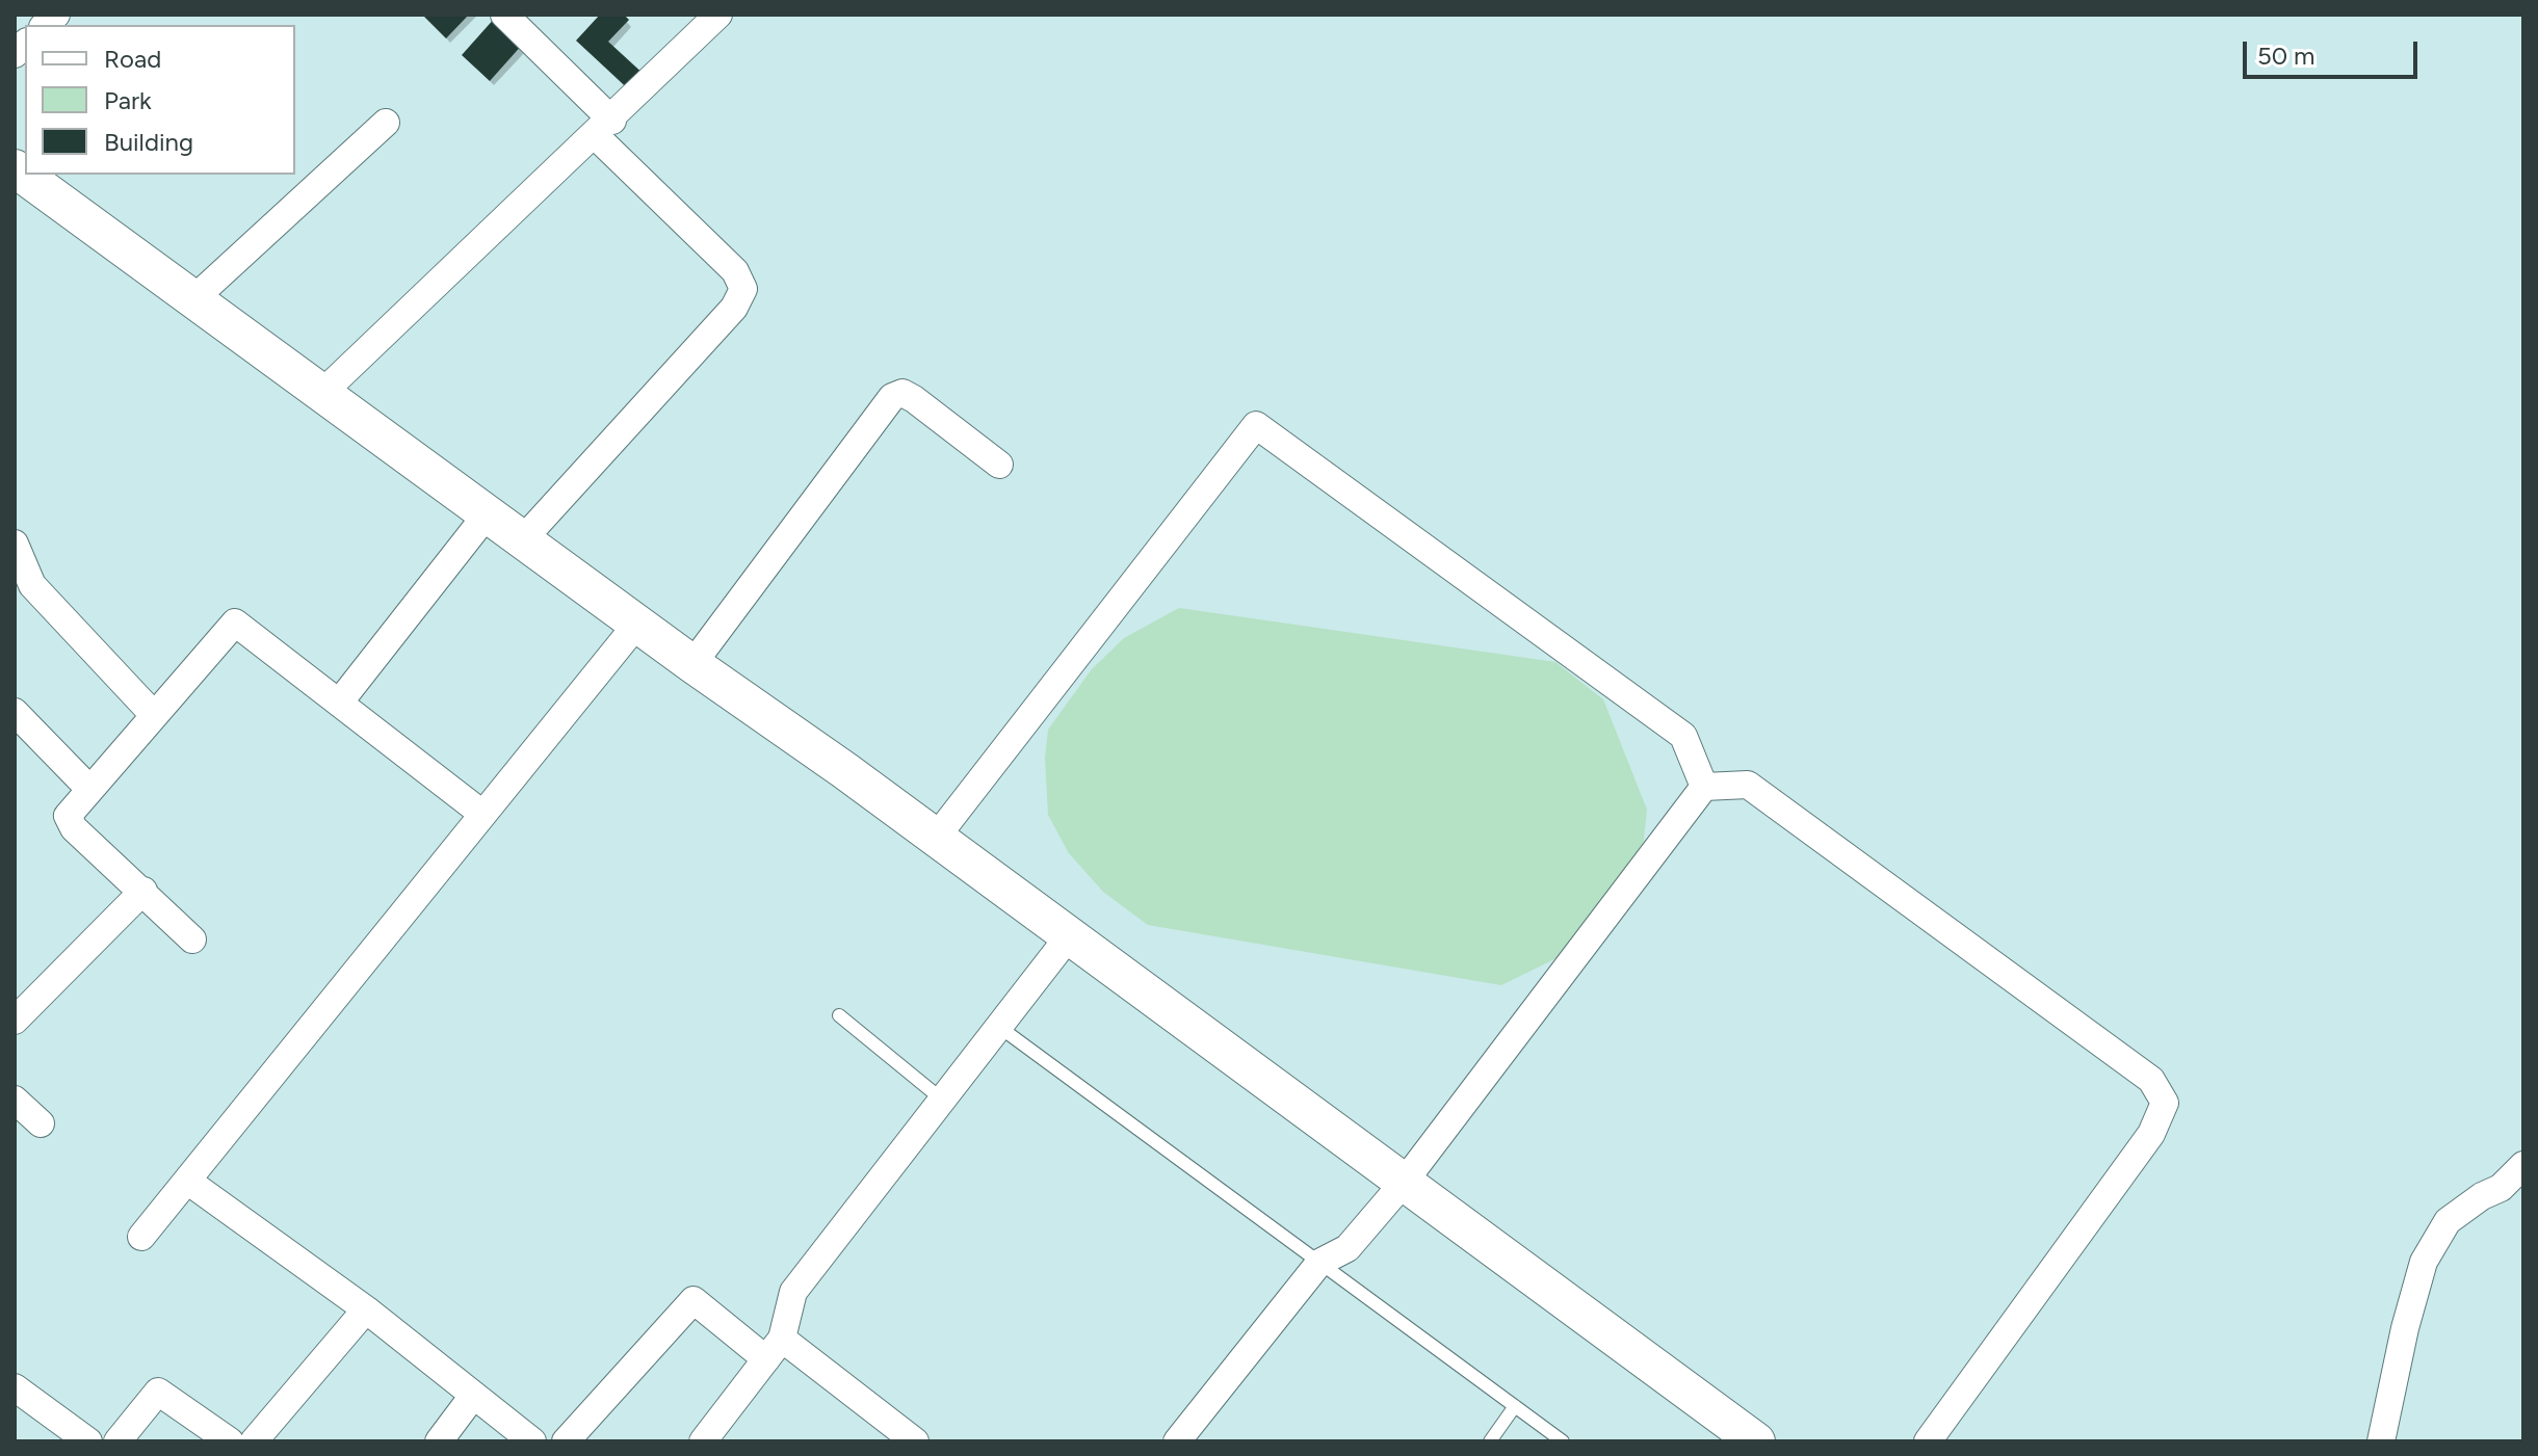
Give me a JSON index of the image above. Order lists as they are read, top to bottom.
{
  "legend": ["Road", "Park", "Building"],
  "scale_bar": "50 m"
}
